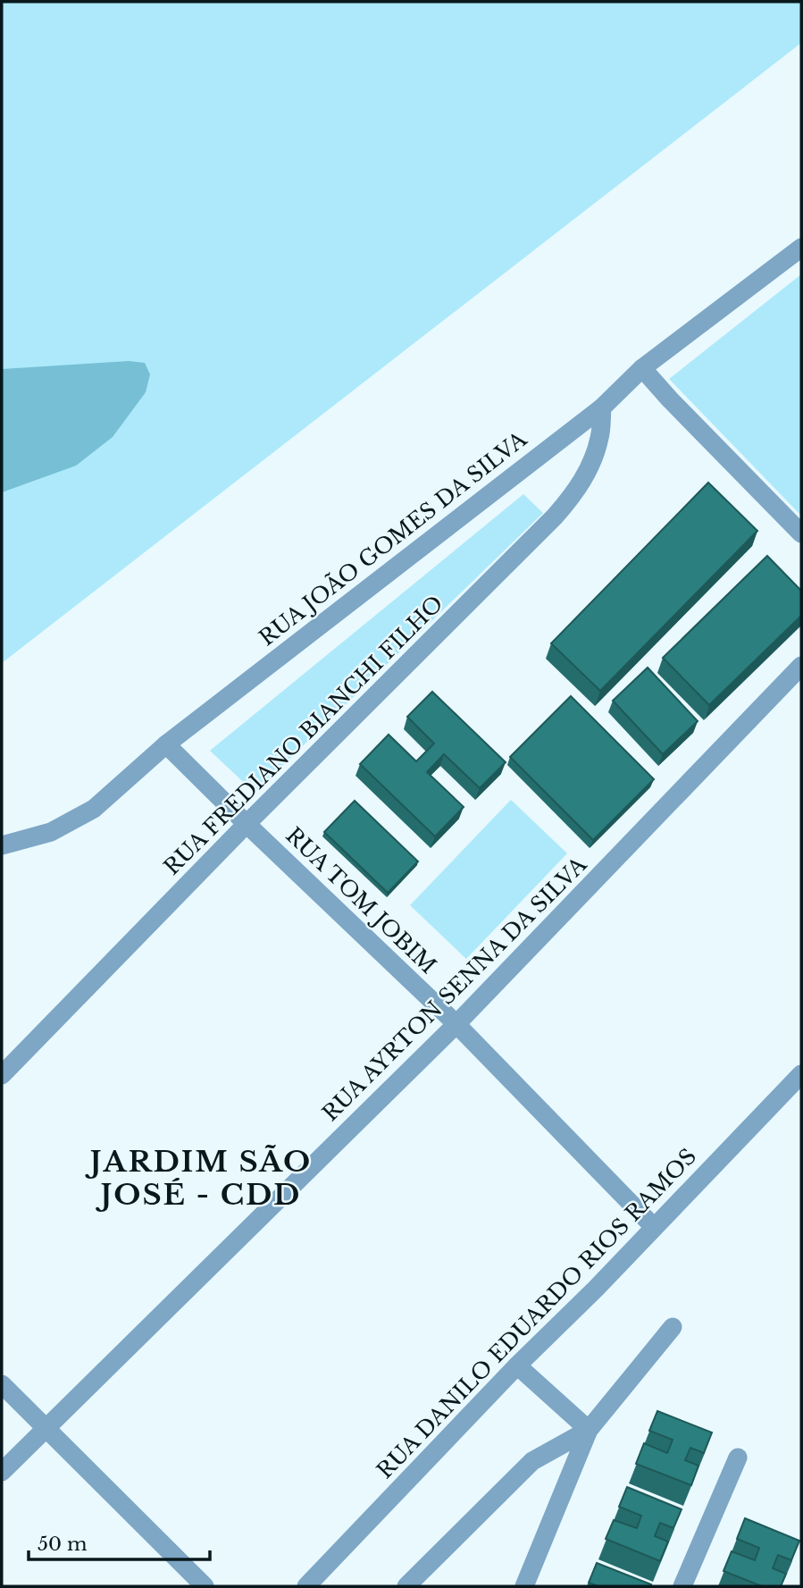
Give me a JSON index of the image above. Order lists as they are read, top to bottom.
{
  "streets": {
    "street": [
      "RUA JOÃO GOMES DA SILVA",
      "RUA FREDIANO BIANCHI FILHO",
      "RUA TOM JOBIM",
      "RUA AYRTON SENNA DA SILVA",
      "RUA DANILO EDUARDO RIOS RAMOS"
    ]
  },
  "crossings": [
    ["RUA JOÃO GOMES DA SILVA", "RUA FREDIANO BIANCHI FILHO"],
    ["RUA JOÃO GOMES DA SILVA", "RUA TOM JOBIM"],
    ["RUA FREDIANO BIANCHI FILHO", "RUA TOM JOBIM"],
    ["RUA TOM JOBIM", "RUA AYRTON SENNA DA SILVA"],
    ["RUA TOM JOBIM", "RUA DANILO EDUARDO RIOS RAMOS"]
  ],
  "districts": ["JARDIM SÃO JOSÉ - CDD"],
  "scale_bar": "50 m"
}
